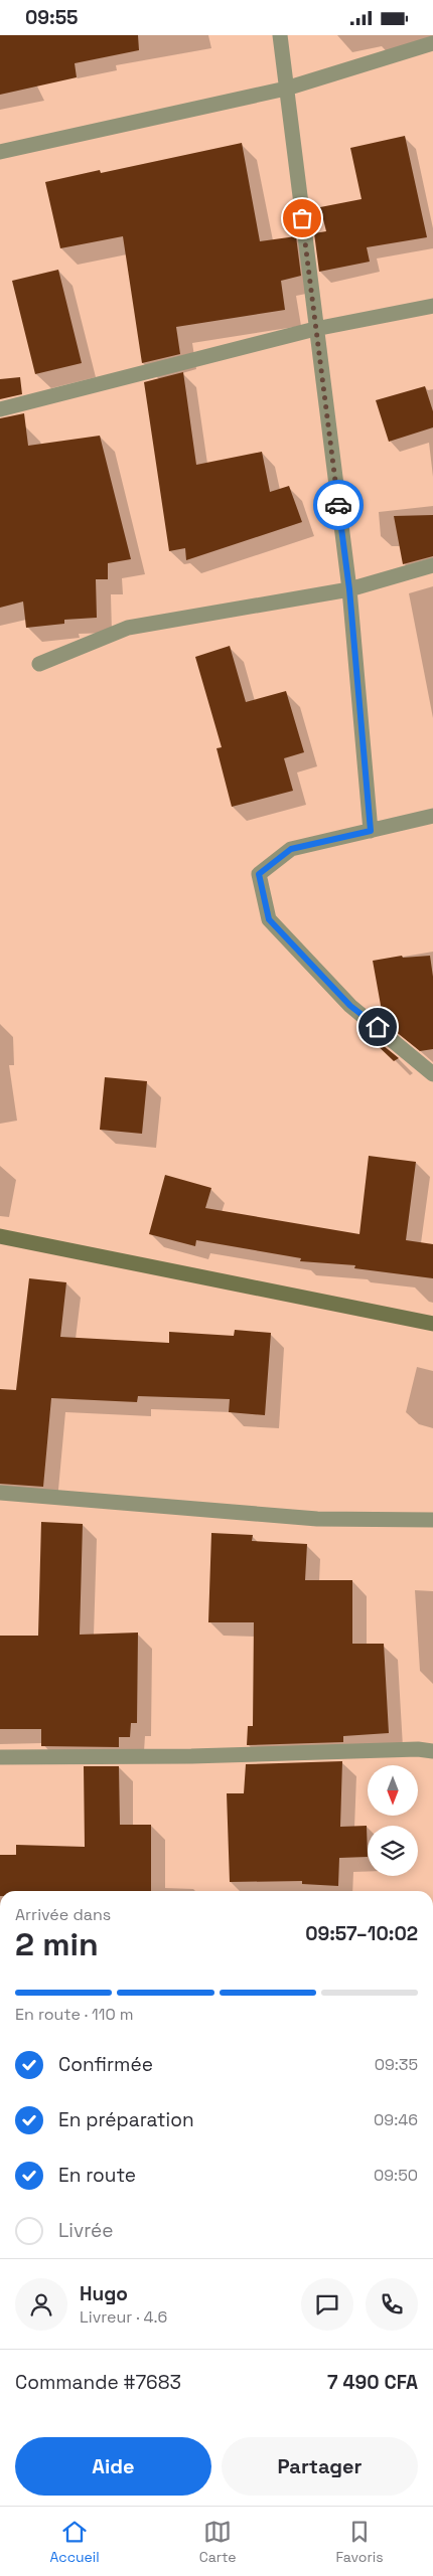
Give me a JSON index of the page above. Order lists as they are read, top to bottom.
{
  "north": "bottom",
  "page": {
    "status": "09:55",
    "heading": ["2 min", "Arrivée dans", "09:57–10:02"],
    "panel": [
      "Hugo",
      "Livreur · 4.6",
      "Commande #7683",
      "7 490 CFA"
    ],
    "bar": "En route · 110 m",
    "list": [
      ["Confirmée", "09:35"],
      ["En préparation", "09:46"],
      ["En route", "09:50"],
      "Livrée"
    ],
    "buttons": ["Aide", "Partager"],
    "tabs": ["Accueil", "Carte", "Favoris"]
  }
}
